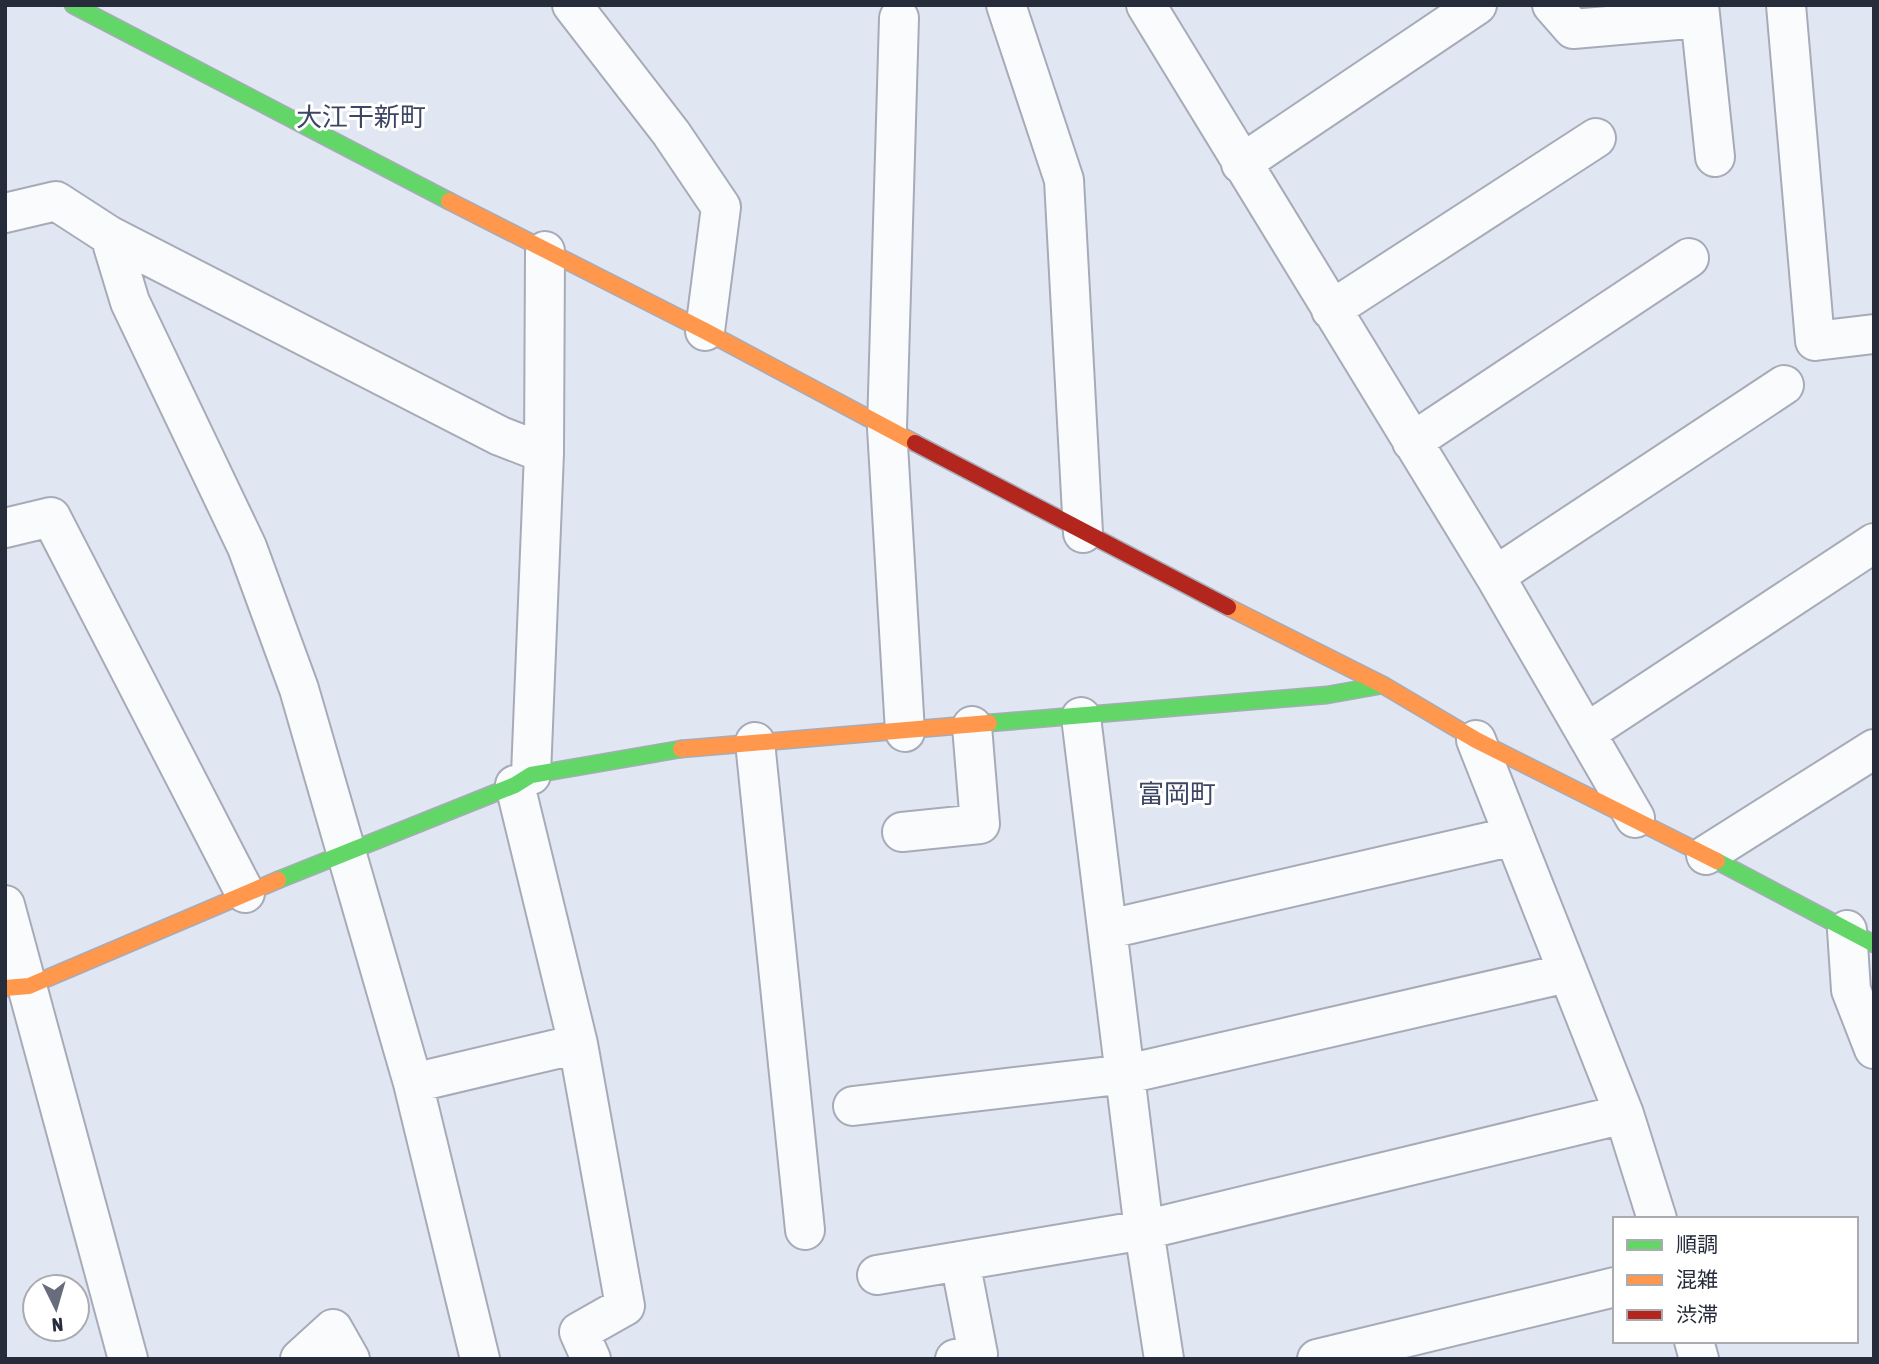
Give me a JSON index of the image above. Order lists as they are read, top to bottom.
{
  "districts": ["大江干新町", "富岡町"],
  "legend": ["順調", "混雑", "渋滞"],
  "north": "bottom"
}
